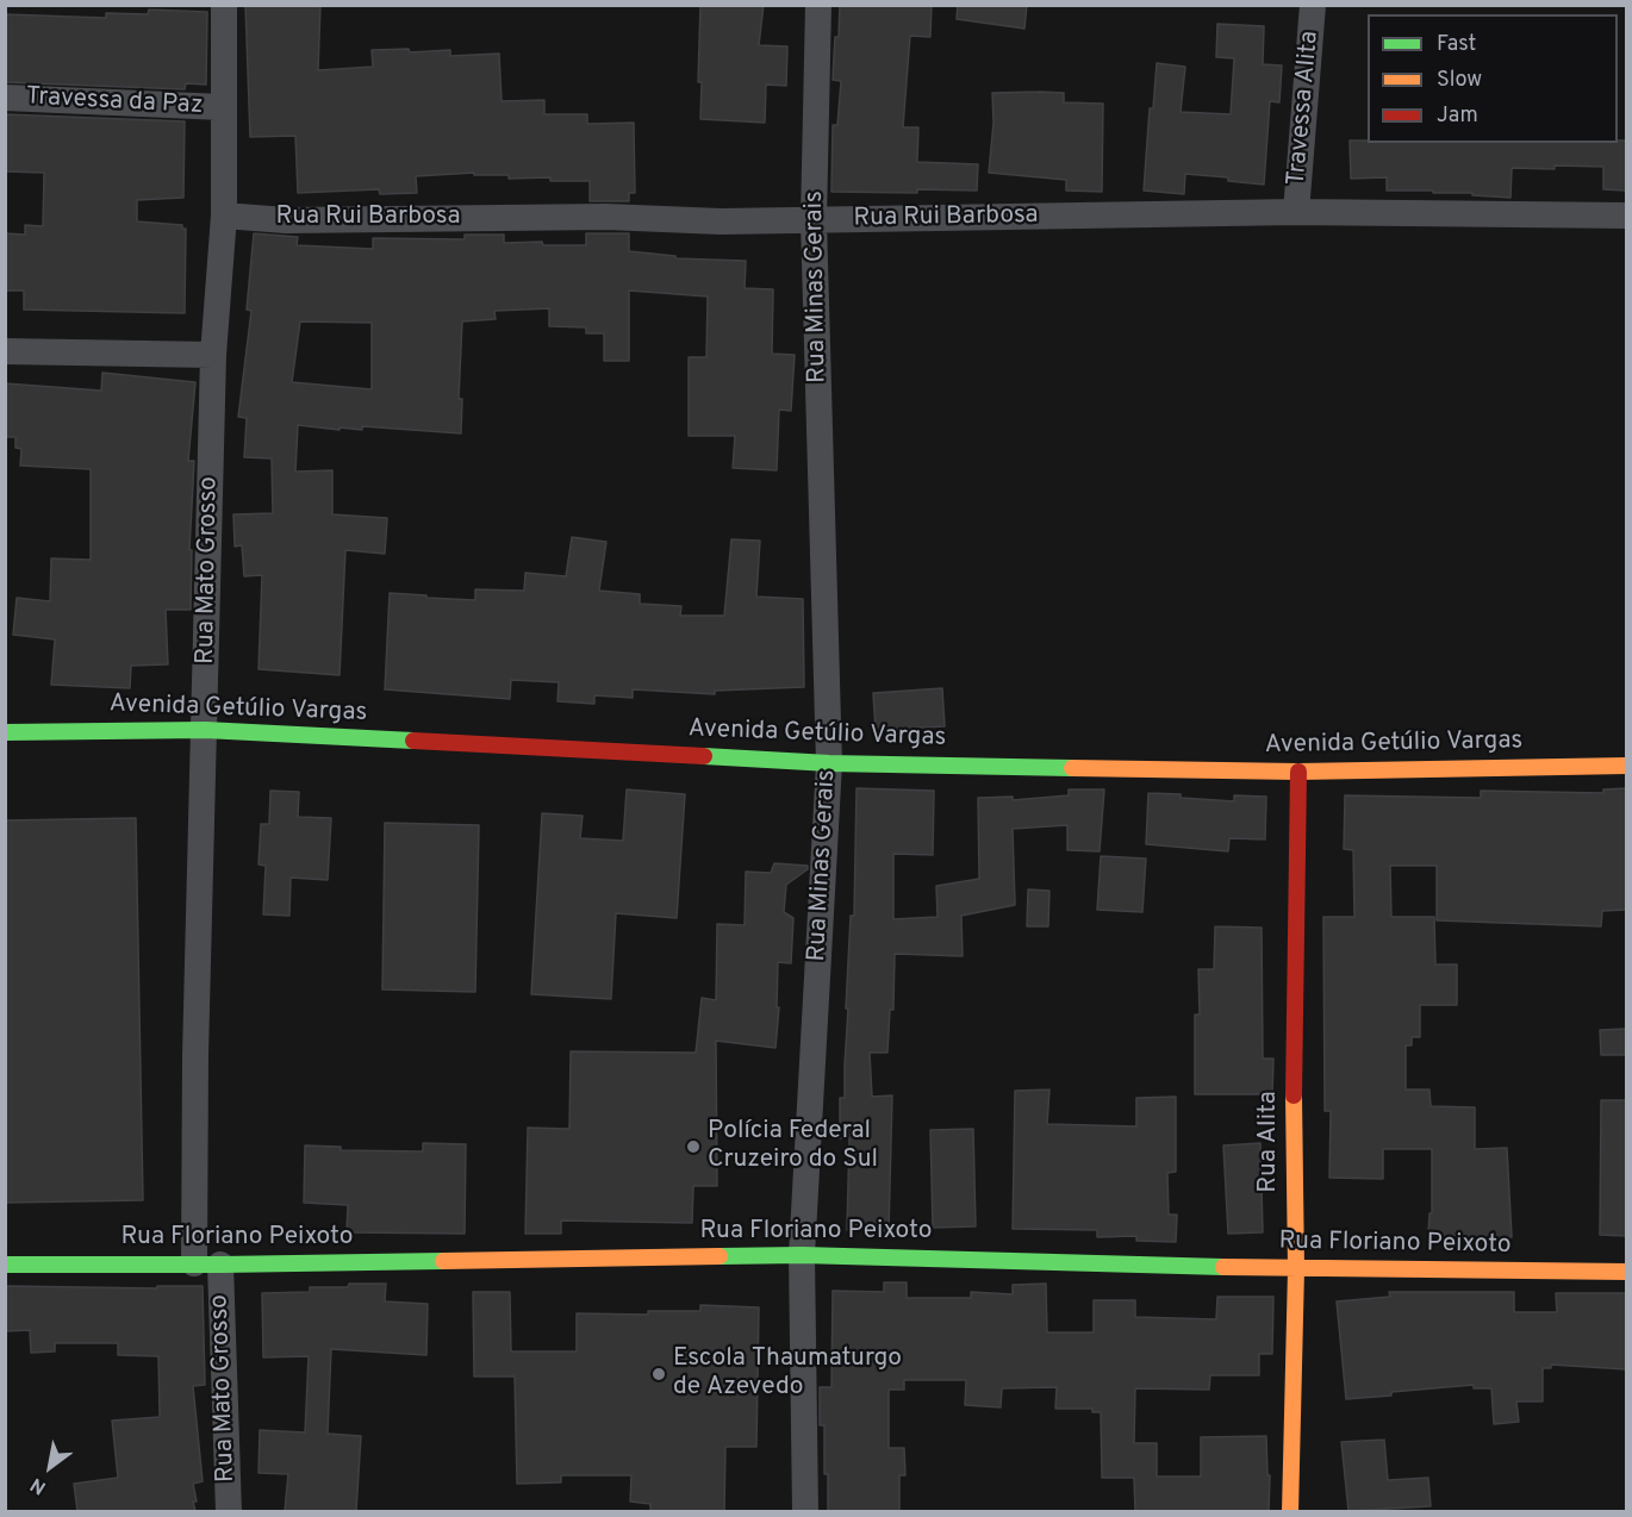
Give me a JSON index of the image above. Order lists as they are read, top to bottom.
{
  "streets": {
    "street": [
      "Travessa da Paz",
      "Travessa Alita",
      "Rua Rui Barbosa",
      "Rua Minas Gerais",
      "Rua Mato Grosso",
      "Avenida Getúlio Vargas",
      "Rua Alita",
      "Rua Floriano Peixoto"
    ]
  },
  "crossings": [
    ["Travessa da Paz", "Rua Mato Grosso"],
    ["Travessa Alita", "Rua Rui Barbosa"],
    ["Rua Rui Barbosa", "Rua Minas Gerais"],
    ["Rua Rui Barbosa", "Rua Mato Grosso"],
    ["Rua Minas Gerais", "Avenida Getúlio Vargas"],
    ["Rua Minas Gerais", "Rua Floriano Peixoto"],
    ["Rua Mato Grosso", "Avenida Getúlio Vargas"],
    ["Rua Mato Grosso", "Rua Floriano Peixoto"],
    ["Avenida Getúlio Vargas", "Rua Alita"],
    ["Rua Alita", "Rua Floriano Peixoto"]
  ],
  "places": ["Polícia Federal Cruzeiro do Sul", "Escola Thaumaturgo de Azevedo"],
  "legend": ["Fast", "Slow", "Jam"],
  "north": "bottom left"
}
